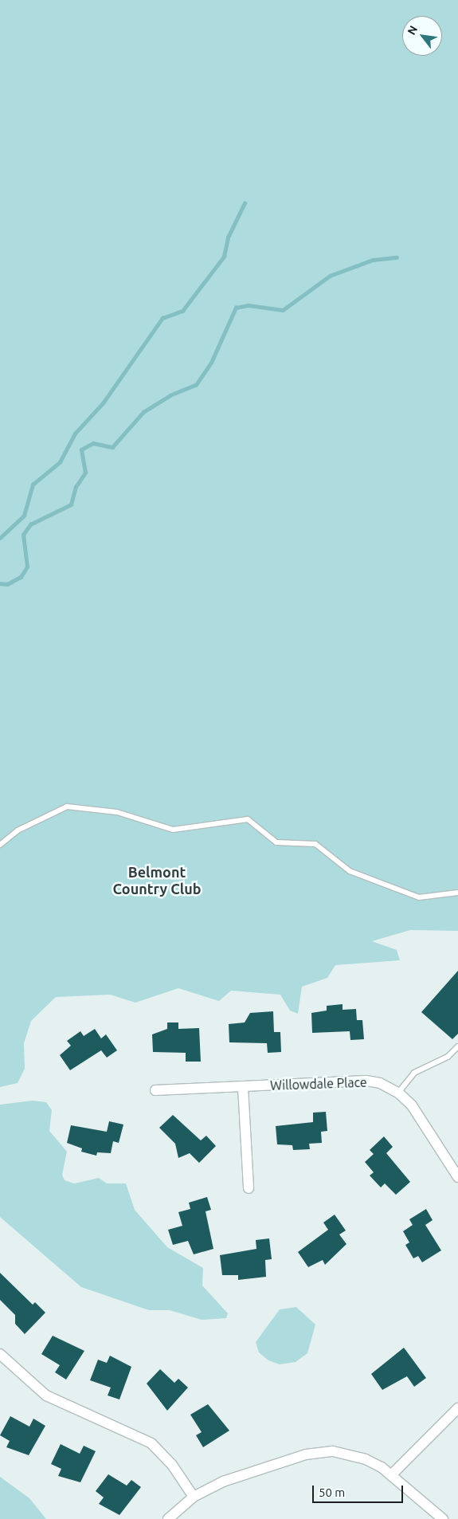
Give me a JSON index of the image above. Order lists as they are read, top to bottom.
{
  "streets": {
    "street": ["Willowdale Place"]
  },
  "districts": ["Belmont Country Club"],
  "scale_bar": "50 m",
  "north": "top left"
}
